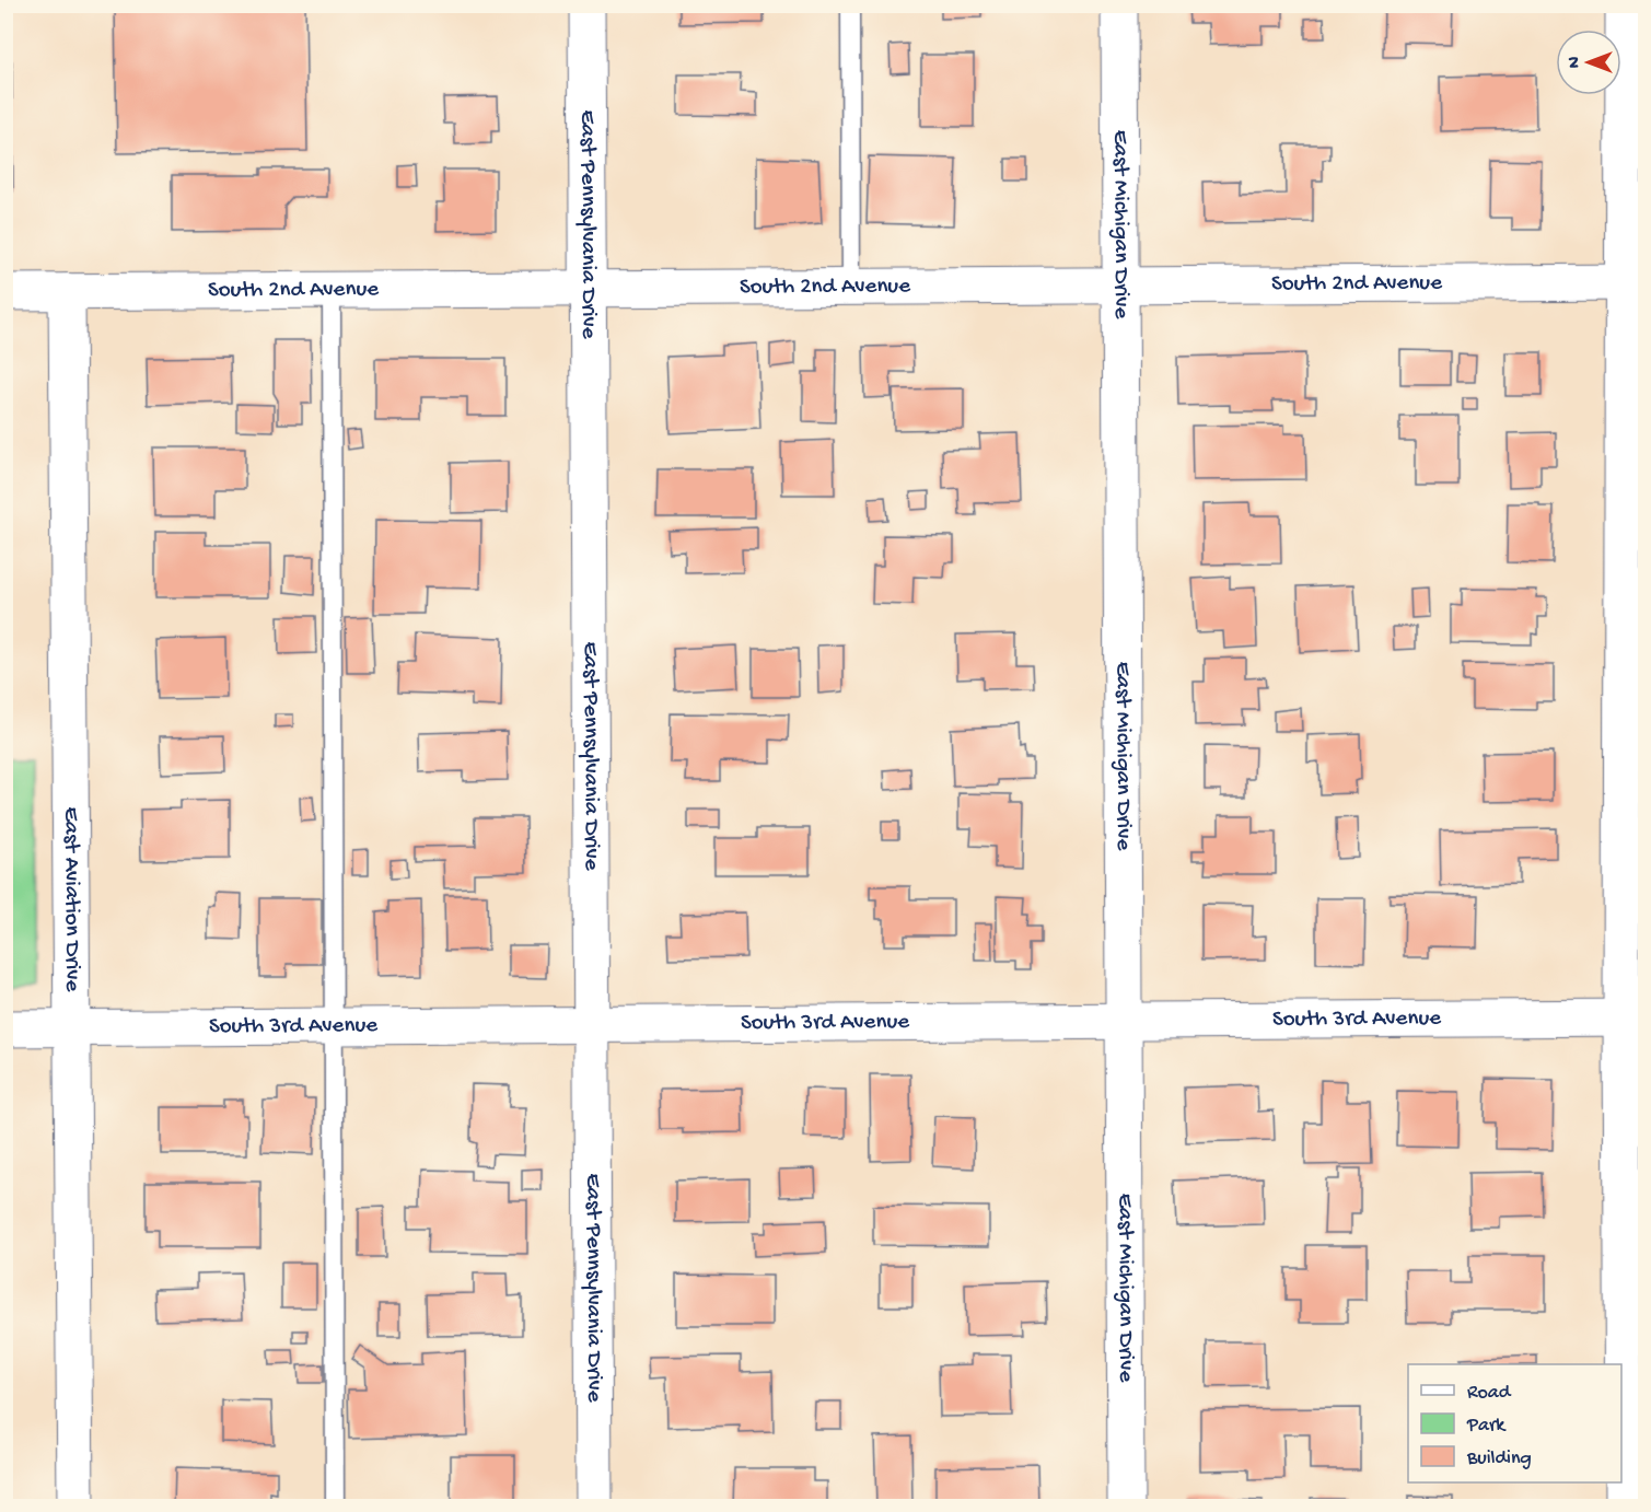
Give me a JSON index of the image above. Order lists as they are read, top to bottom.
{
  "streets": {
    "street": [
      "East Pennsylvania Drive",
      "East Michigan Drive",
      "South 2nd Avenue",
      "East Aviation Drive",
      "South 3rd Avenue"
    ]
  },
  "crossings": [
    ["East Pennsylvania Drive", "South 2nd Avenue"],
    ["East Pennsylvania Drive", "South 3rd Avenue"],
    ["East Michigan Drive", "South 2nd Avenue"],
    ["East Michigan Drive", "South 3rd Avenue"],
    ["South 2nd Avenue", "East Aviation Drive"],
    ["East Aviation Drive", "South 3rd Avenue"]
  ],
  "legend": ["Road", "Park", "Building"],
  "north": "left"
}
